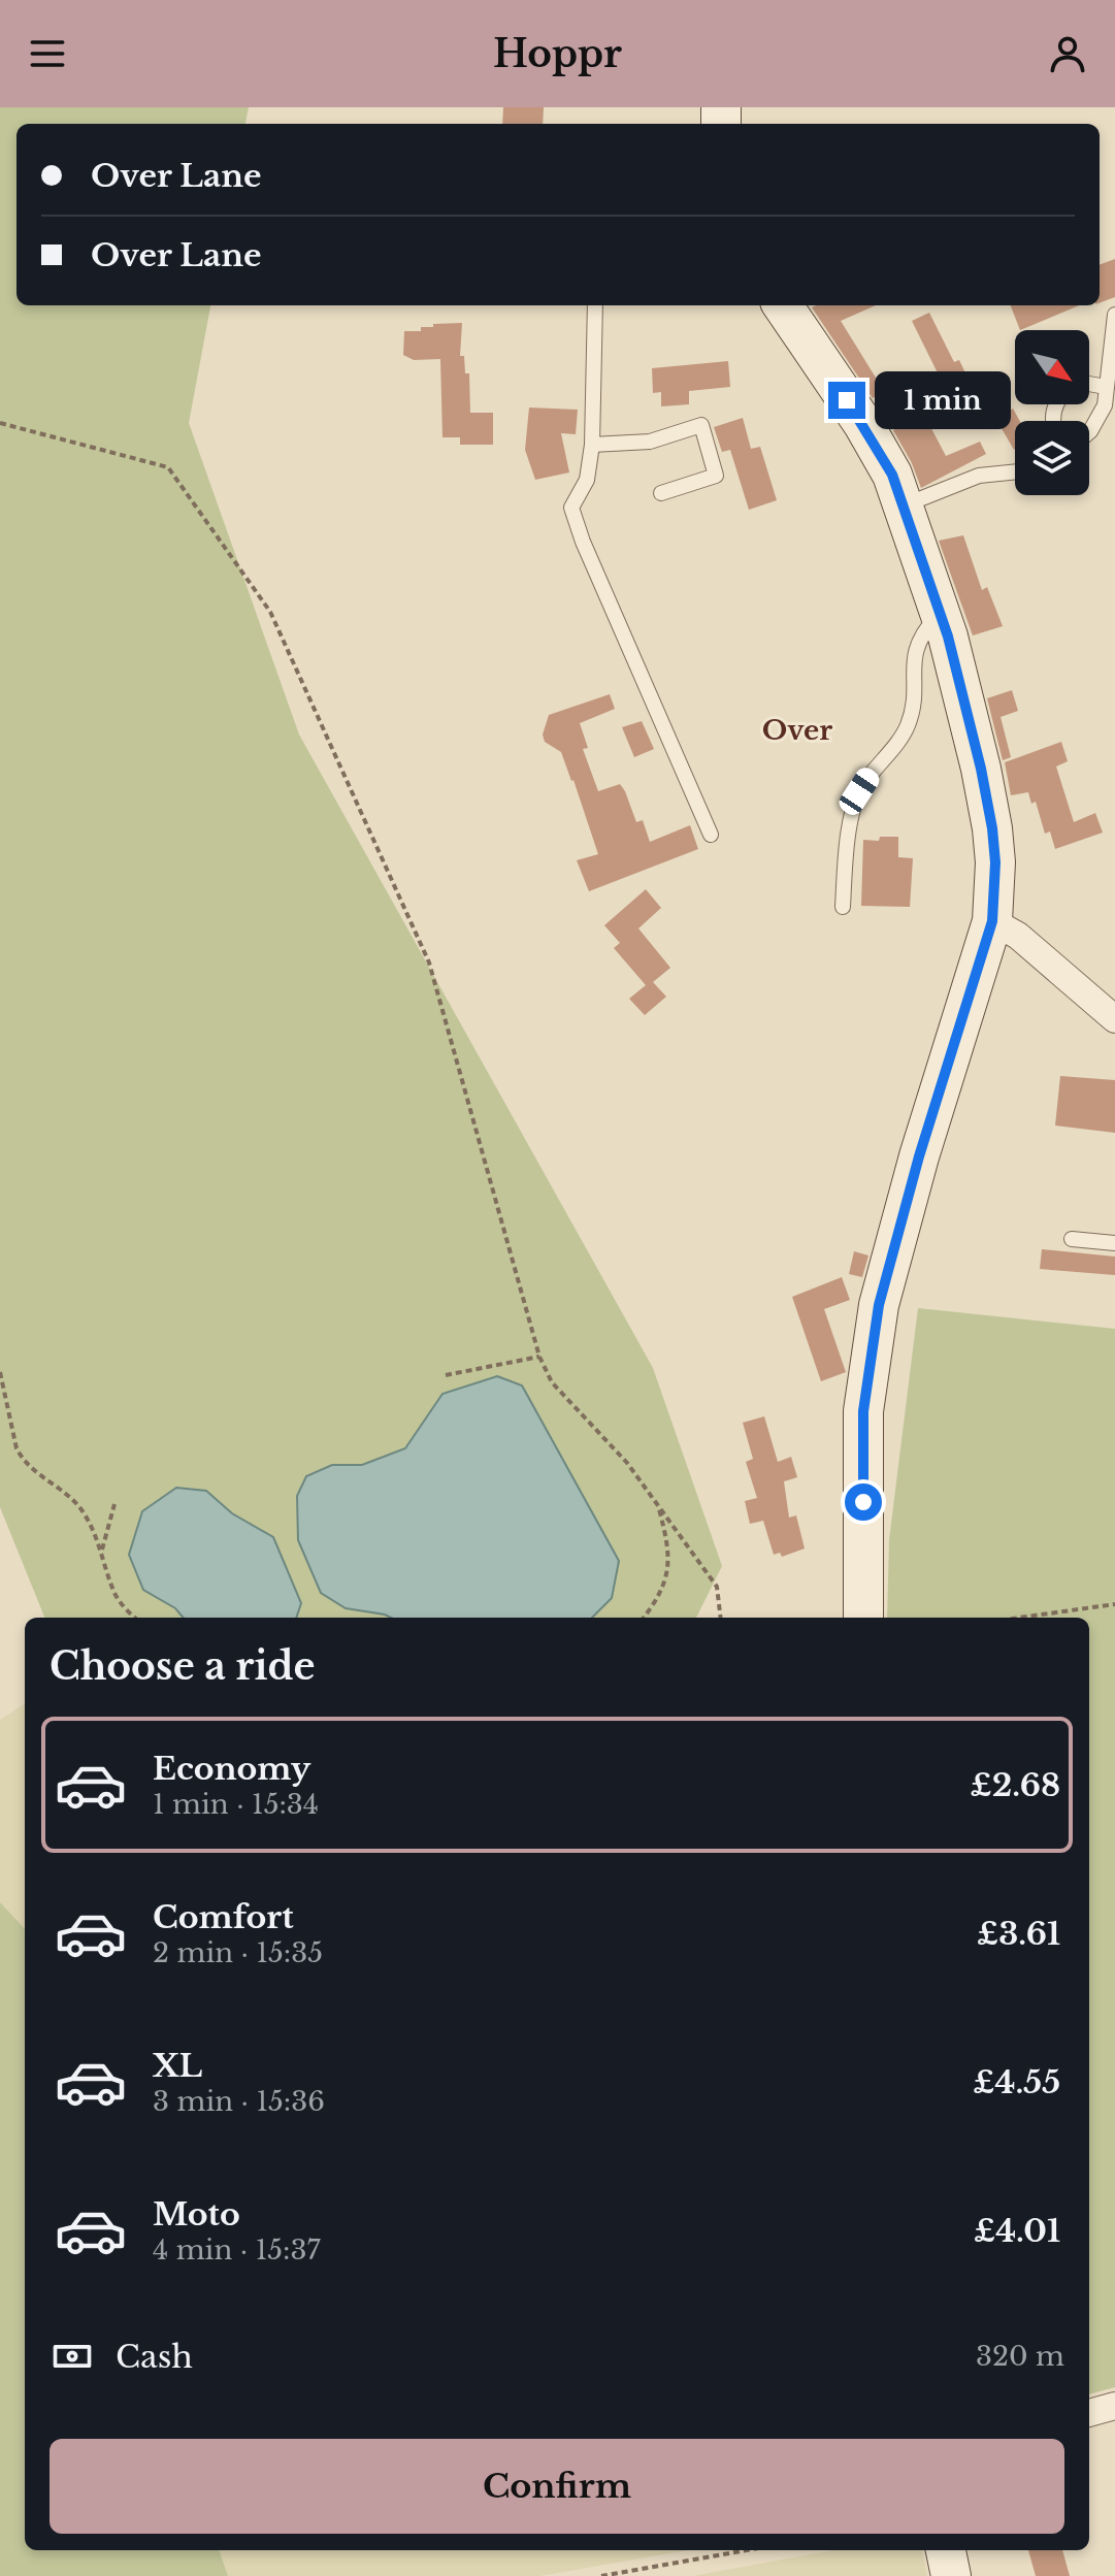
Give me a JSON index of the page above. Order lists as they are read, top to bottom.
{
  "districts": ["Over"],
  "north": "bottom right",
  "page": {
    "header": "Hoppr",
    "banner": ["Over Lane", "Over Lane"],
    "bubble": "1 min",
    "heading": "Choose a ride",
    "list": [
      {
        "name": "Economy",
        "note": "1 min · 15:34",
        "value": "£2.68"
      },
      {
        "name": "Comfort",
        "note": "2 min · 15:35",
        "value": "£3.61"
      },
      {
        "name": "XL",
        "note": "3 min · 15:36",
        "value": "£4.55"
      },
      {
        "name": "Moto",
        "note": "4 min · 15:37",
        "value": "£4.01"
      }
    ],
    "pay": ["Cash", "320 m"],
    "buttons": "Confirm"
  }
}
